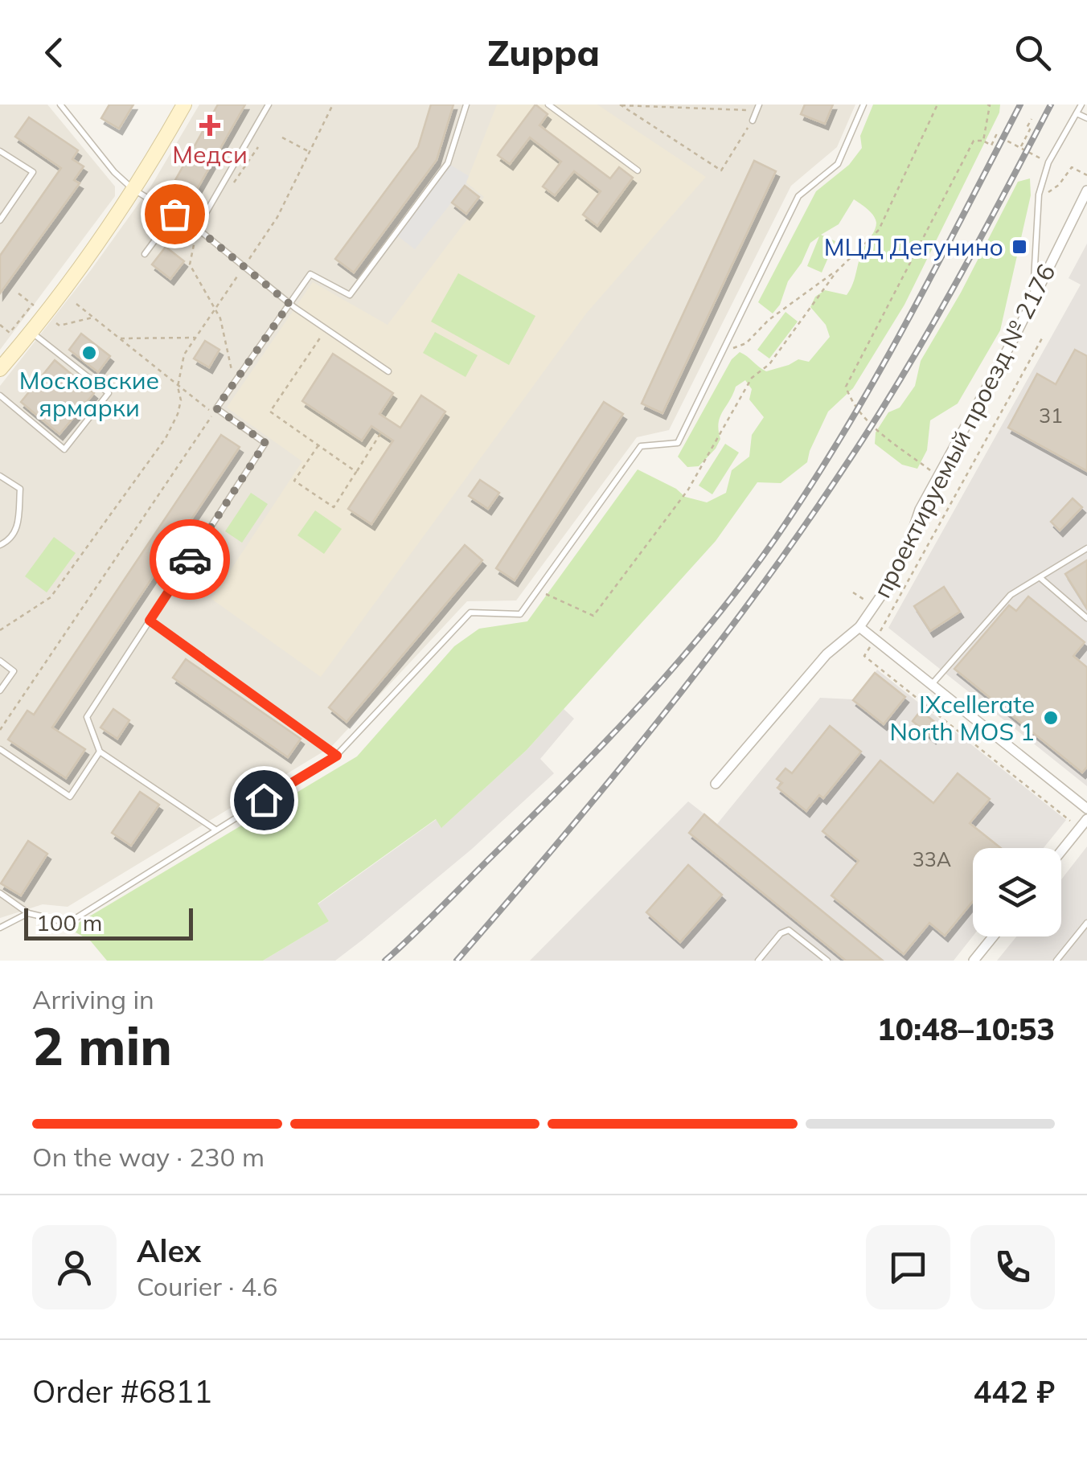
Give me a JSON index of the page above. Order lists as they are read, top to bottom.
{
  "streets": {
    "street": ["проектируемый проезд № 2176"]
  },
  "places": {
    "health": ["Медси"],
    "transit": ["МЦД Дегунино"],
    "other": ["Московские ярмарки", "IXcellerate North MOS 1"]
  },
  "house_numbers": ["31", "33А"],
  "scale_bar": "100 m",
  "page": {
    "header": "Zuppa",
    "scale": "100 m",
    "heading": ["2 min", "Arriving in", "10:48–10:53"],
    "panel": [
      "Alex",
      "Courier · 4.6",
      "Order #6811",
      "442 ₽"
    ],
    "bar": "On the way · 230 m"
  }
}
